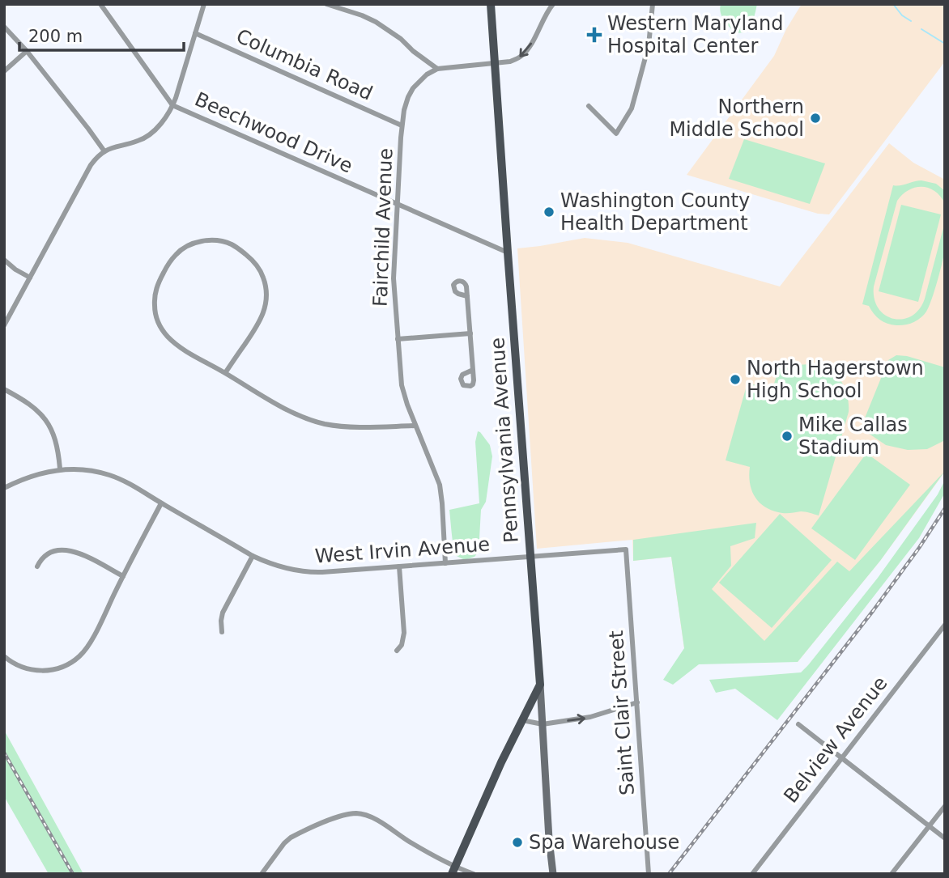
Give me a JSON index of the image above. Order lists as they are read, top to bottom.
{
  "streets": {
    "main road": ["Pennsylvania Avenue"],
    "street": [
      "Columbia Road",
      "Beechwood Drive",
      "Fairchild Avenue",
      "West Irvin Avenue",
      "Saint Clair Street",
      "Belview Avenue"
    ]
  },
  "crossings": [
    ["Columbia Road", "Fairchild Avenue"],
    ["Beechwood Drive", "Fairchild Avenue"],
    ["Beechwood Drive", "Pennsylvania Avenue"],
    ["Fairchild Avenue", "West Irvin Avenue"],
    ["Pennsylvania Avenue", "West Irvin Avenue"],
    ["West Irvin Avenue", "Saint Clair Street"]
  ],
  "places": {
    "health": ["Western Maryland Hospital Center"],
    "other": [
      "Northern Middle School",
      "Washington County Health Department",
      "North Hagerstown High School",
      "Mike Callas Stadium",
      "Spa Warehouse"
    ]
  },
  "scale_bar": "200 m"
}
